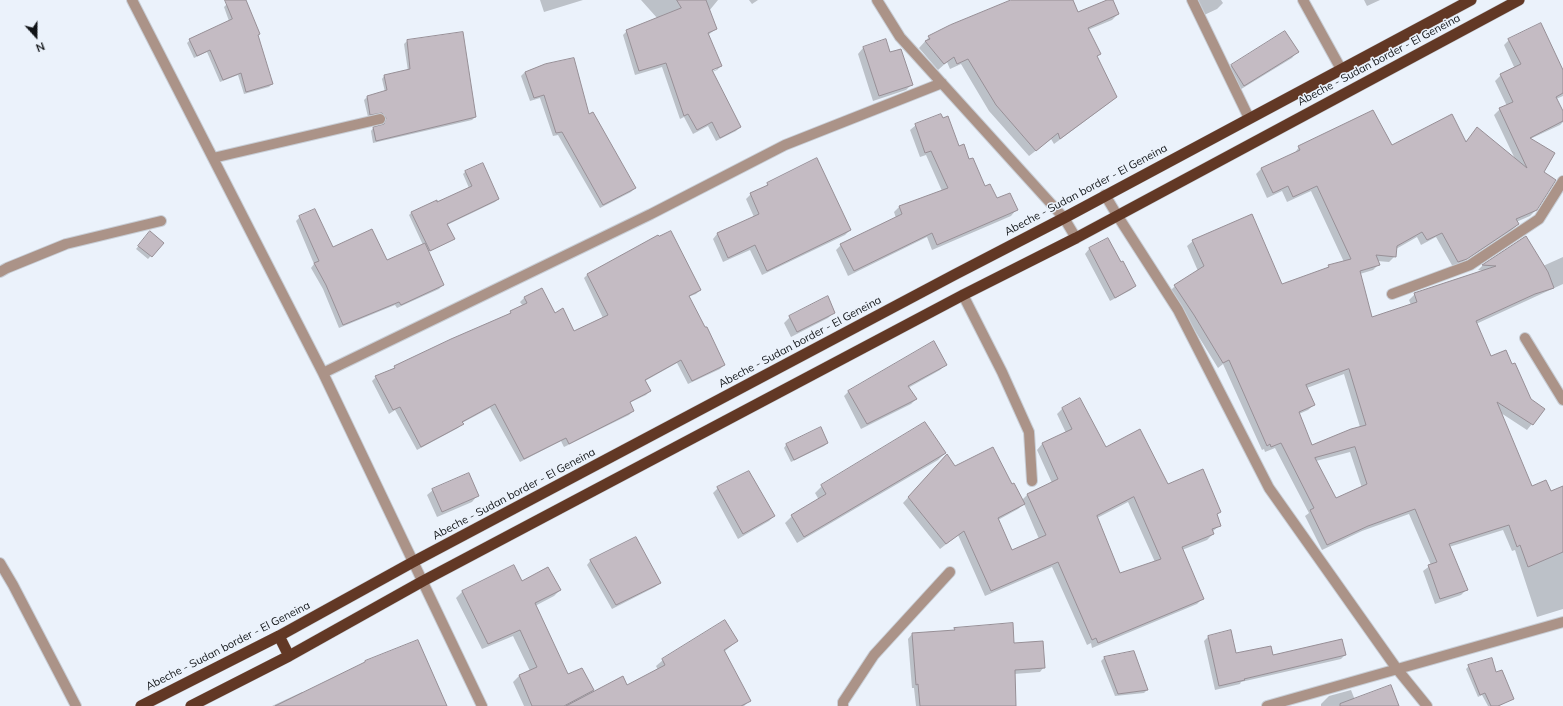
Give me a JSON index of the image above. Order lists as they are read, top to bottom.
{
  "streets": {
    "highway": ["Abeche - Sudan border - El Geneina"]
  },
  "north": "bottom"
}
